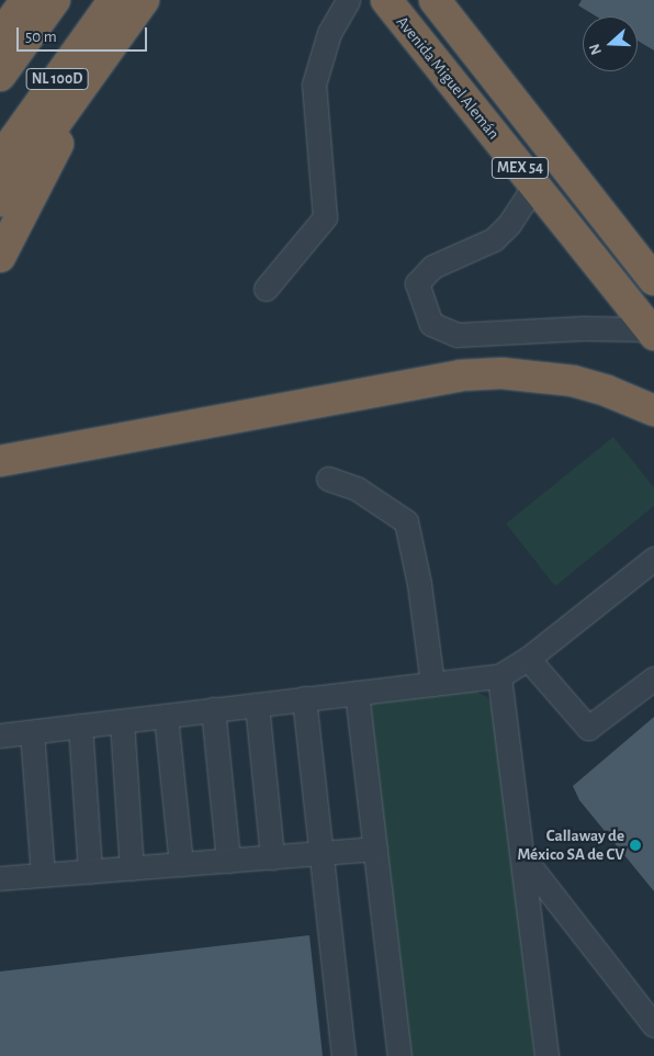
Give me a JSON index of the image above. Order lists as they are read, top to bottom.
{
  "streets": {
    "highway": ["Avenida Miguel Alemán", "NL 100D", "MEX 54"]
  },
  "places": ["Callaway de México SA de CV"],
  "scale_bar": "50 m",
  "north": "left"
}
